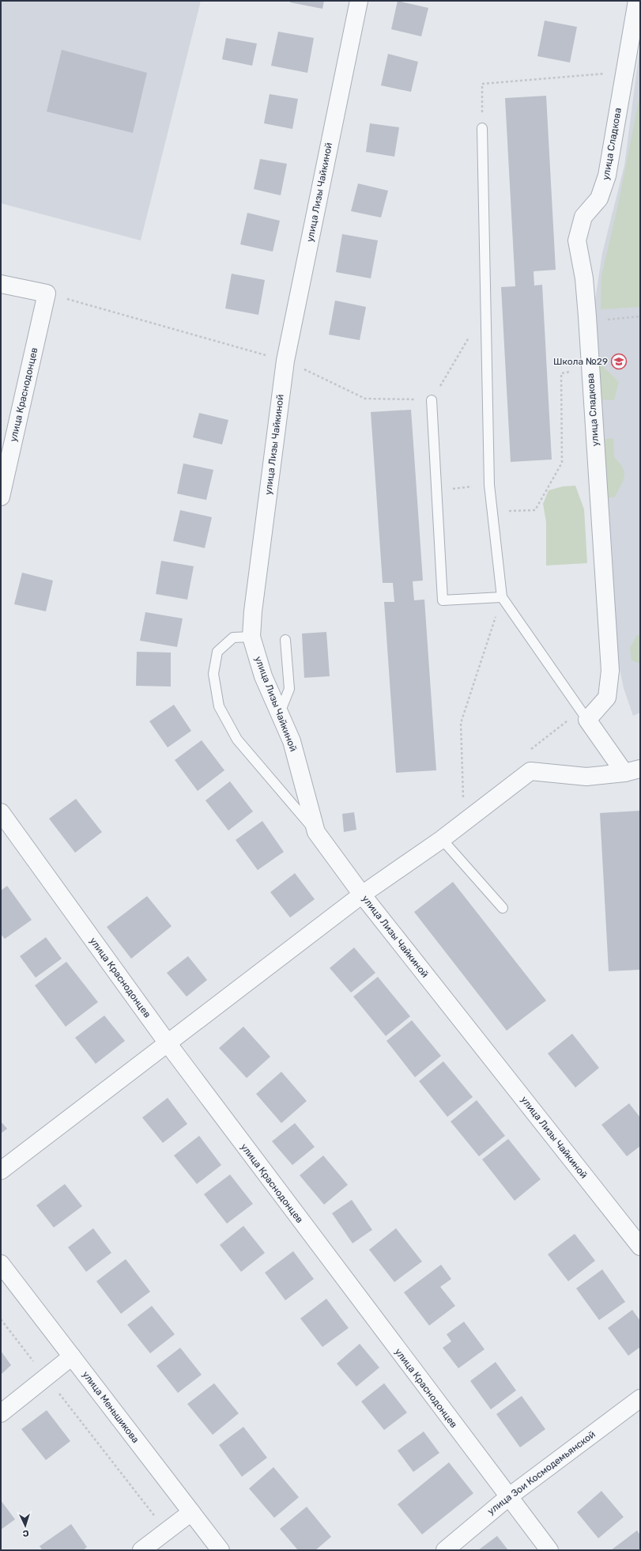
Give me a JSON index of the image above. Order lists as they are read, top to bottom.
{
  "streets": {
    "street": [
      "улица Сладкова",
      "улица Лизы Чайкиной",
      "улица Краснодонцев",
      "улица Меньшикова",
      "улица Зои Космодемьянской"
    ]
  },
  "crossings": [
    ["улица Краснодонцев", "улица Зои Космодемьянской"]
  ],
  "places": {
    "school or university": ["Школа №29"]
  },
  "north": "bottom"
}
